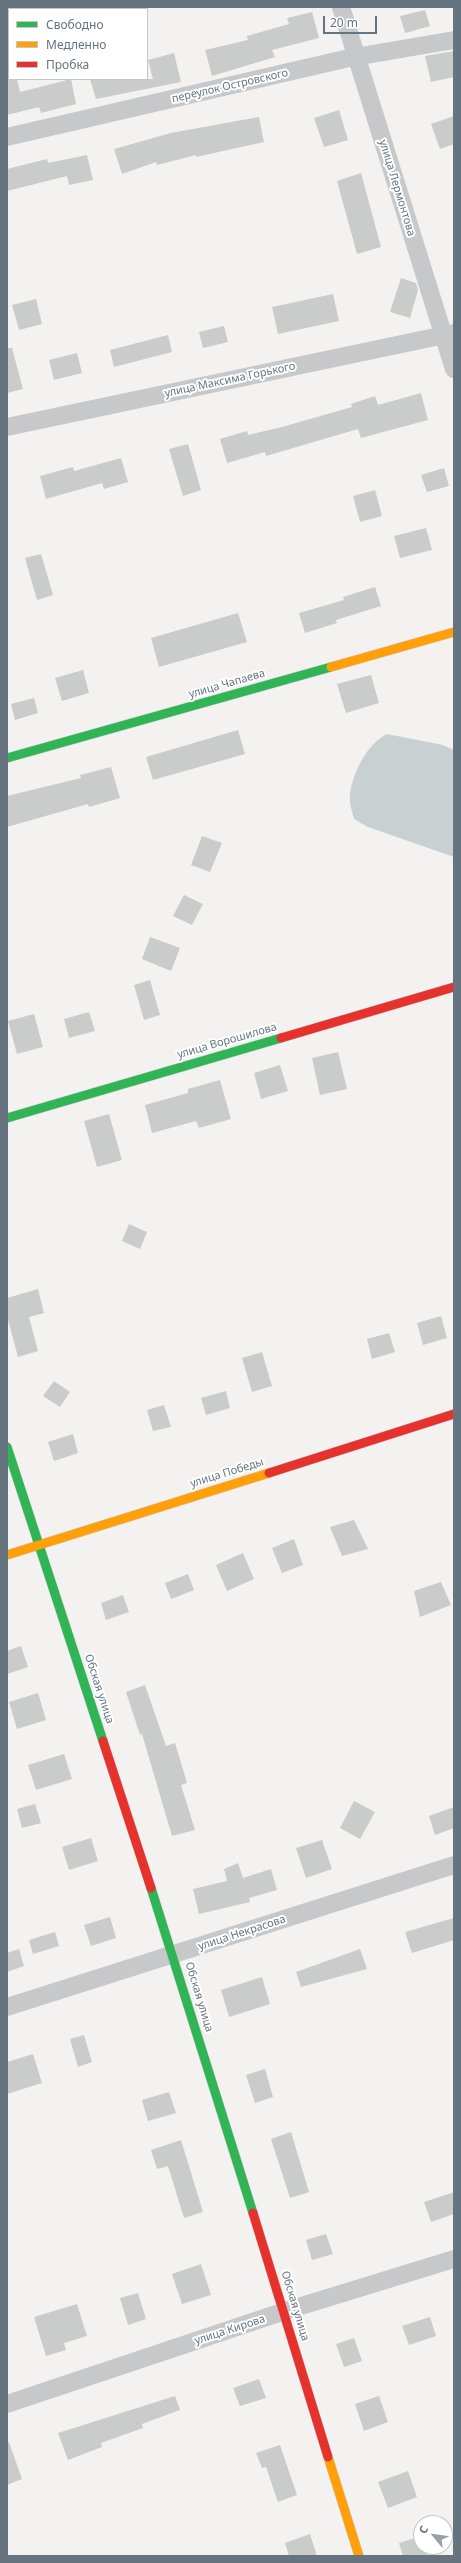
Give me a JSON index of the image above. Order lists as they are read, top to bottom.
{
  "streets": {
    "street": [
      "переулок Островского",
      "улица Лермонтова",
      "улица Максима Горького",
      "улица Чапаева",
      "улица Ворошилова",
      "улица Победы",
      "Обская улица",
      "улица Некрасова",
      "улица Кирова"
    ]
  },
  "crossings": [
    ["переулок Островского", "улица Лермонтова"],
    ["улица Лермонтова", "улица Максима Горького"],
    ["улица Победы", "Обская улица"],
    ["Обская улица", "улица Некрасова"],
    ["Обская улица", "улица Кирова"]
  ],
  "legend": ["Свободно", "Медленно", "Пробка"],
  "scale_bar": "20 m",
  "north": "top left"
}
